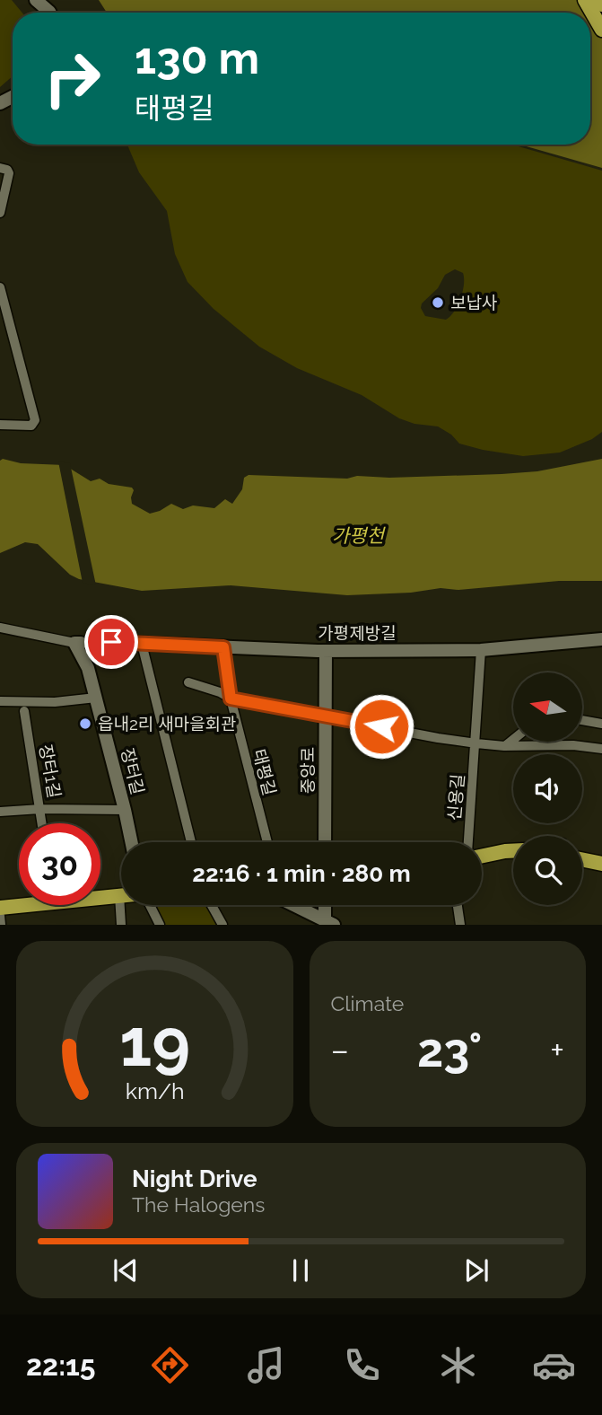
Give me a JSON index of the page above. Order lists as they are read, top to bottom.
{
  "streets": {
    "street": [
      "가평제방길",
      "중앙로",
      "장터1길",
      "장터길",
      "태평길",
      "신용길"
    ]
  },
  "crossings": [
    ["가평제방길", "중앙로"],
    ["가평제방길", "태평길"],
    ["가평제방길", "신용길"]
  ],
  "water": ["가평천"],
  "places": ["보납사", "읍내2리 새마을회관"],
  "north": "left",
  "page": {
    "turn": ["130 m", "태평길"],
    "limit": "30",
    "trip": "22:16 · 1 min · 280 m",
    "tile": "Climate",
    "heat": ["−", "23°", "+"],
    "song": ["Night Drive", "The Halogens"],
    "tabs": "22:15",
    "gauge": ["19", "km/h"]
  }
}
